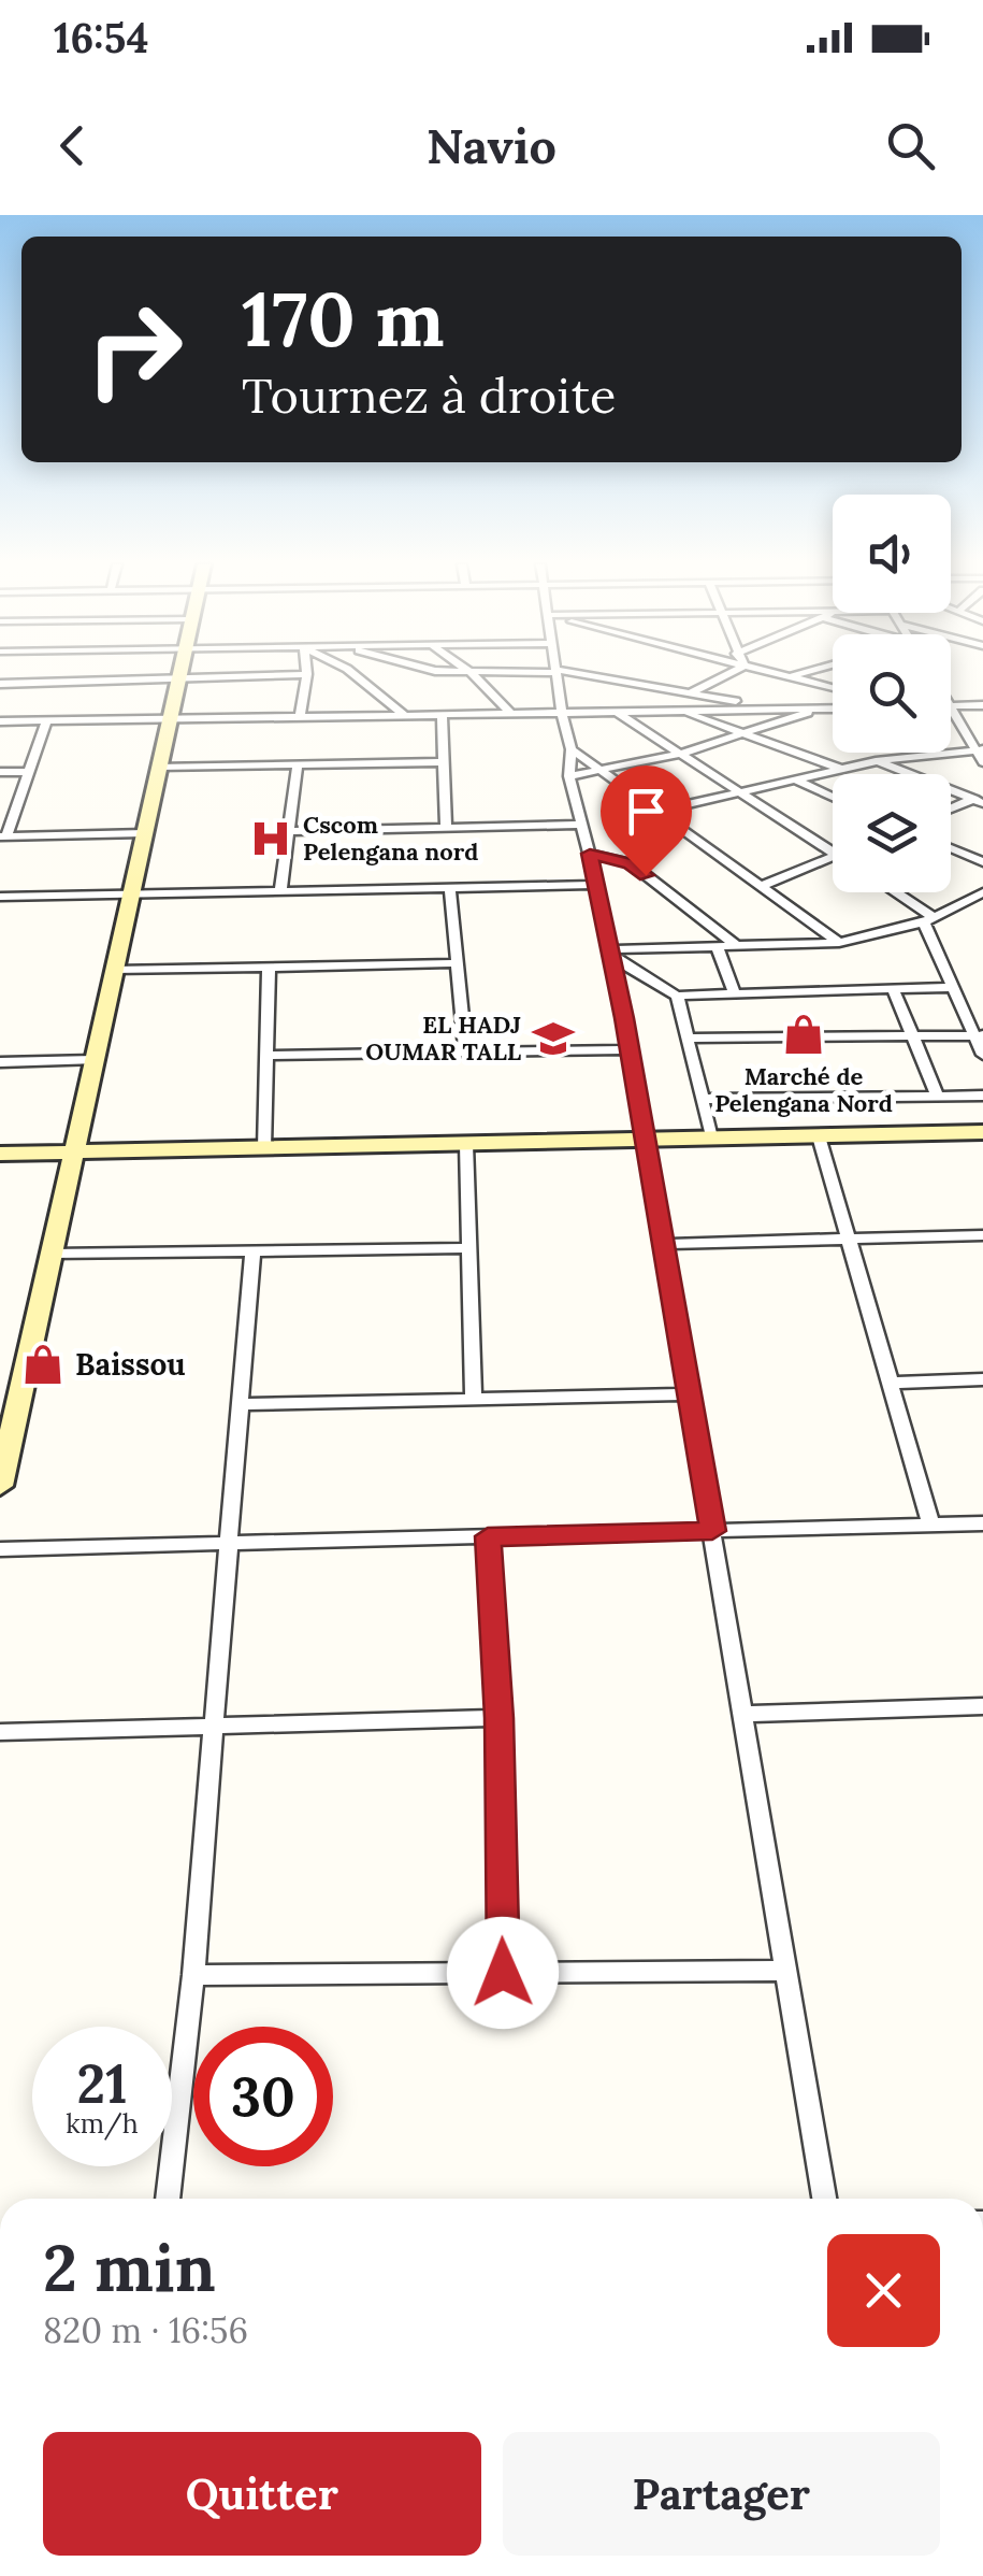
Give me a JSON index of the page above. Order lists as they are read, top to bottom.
{
  "places": {
    "hospital": ["Cscom Pelengana nord"],
    "shop": ["Marché de Pelengana Nord", "Baissou"],
    "school or university": ["EL HADJ OUMAR TALL"]
  },
  "page": {
    "status": "16:54",
    "header": "Navio",
    "turn": ["170 m", "Tournez à droite"],
    "speed": "21 km/h",
    "limit": "30",
    "heading": ["2 min", "820 m · 16:56"],
    "buttons": ["Quitter", "Partager"]
  }
}
